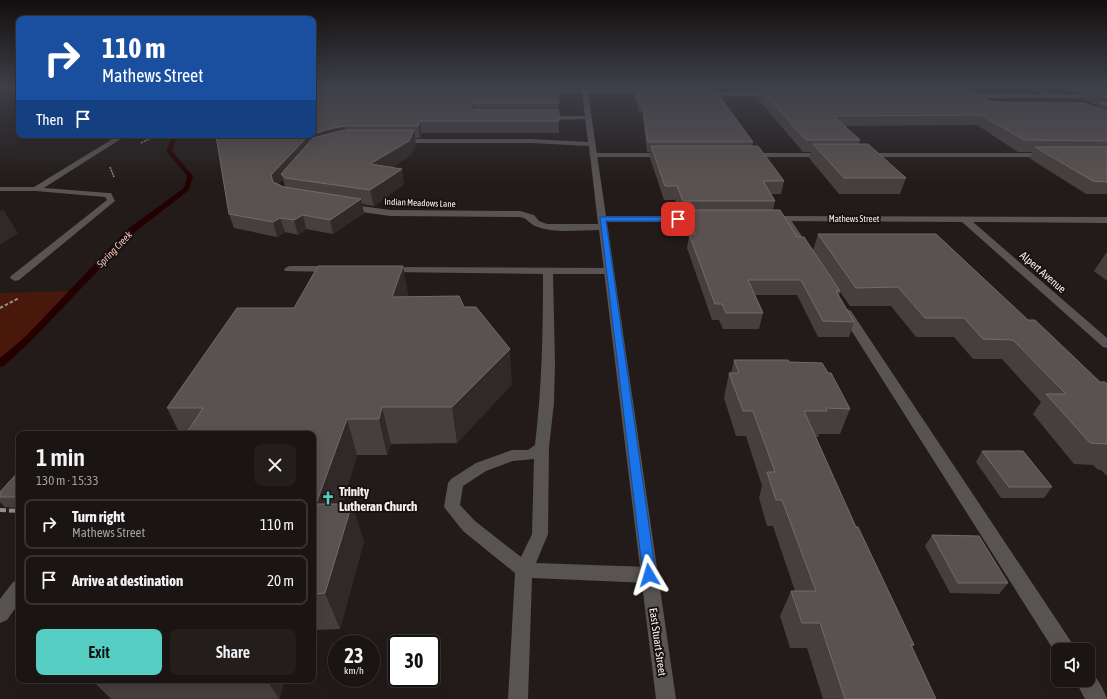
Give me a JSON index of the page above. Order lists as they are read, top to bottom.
{
  "streets": {
    "street": [
      "Indian Meadows Lane",
      "Mathews Street",
      "Alpert Avenue",
      "East Stuart Street"
    ]
  },
  "crossings": [
    ["Indian Meadows Lane", "East Stuart Street"],
    ["Mathews Street", "Alpert Avenue"]
  ],
  "water": ["Spring Creek"],
  "places": {
    "church": ["Trinity Lutheran Church"]
  },
  "page": {
    "turn": ["110 m", "Mathews Street"],
    "then": "Then",
    "heading": ["1 min", "130 m · 15:33"],
    "list": [
      {
        "name": "Turn right",
        "note": "Mathews Street",
        "value": "110 m"
      },
      {
        "name": "Arrive at destination",
        "value": "20 m"
      }
    ],
    "buttons": ["Exit", "Share"],
    "speed": "23 km/h",
    "limit": "30"
  }
}
